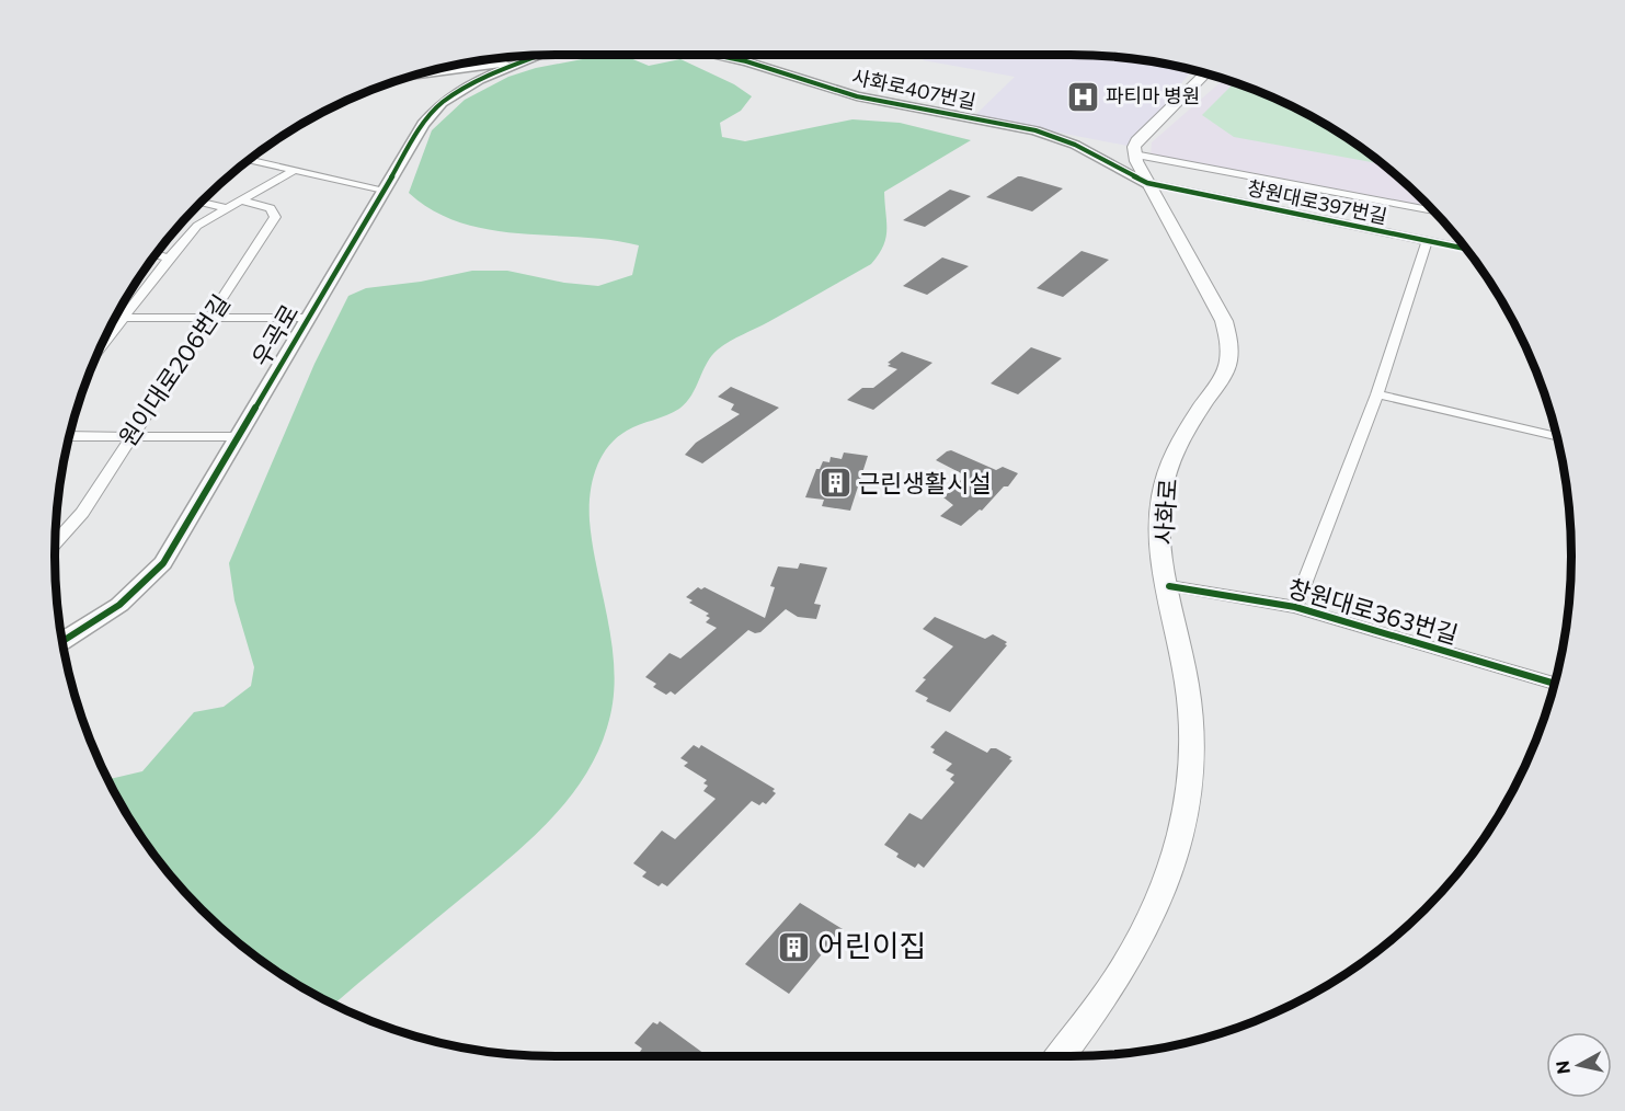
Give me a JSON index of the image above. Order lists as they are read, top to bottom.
{
  "streets": {
    "main road": ["사화로"],
    "street": [
      "사화로407번길",
      "창원대로397번길",
      "우곡로",
      "원이대로206번길",
      "창원대로363번길"
    ]
  },
  "crossings": [
    ["사화로407번길", "창원대로397번길"],
    ["사화로407번길", "사화로"],
    ["창원대로397번길", "사화로"],
    ["사화로", "창원대로363번길"]
  ],
  "places": {
    "hospital": ["파티마 병원"],
    "building": ["근린생활시설", "어린이집"]
  },
  "north": "left"
}
